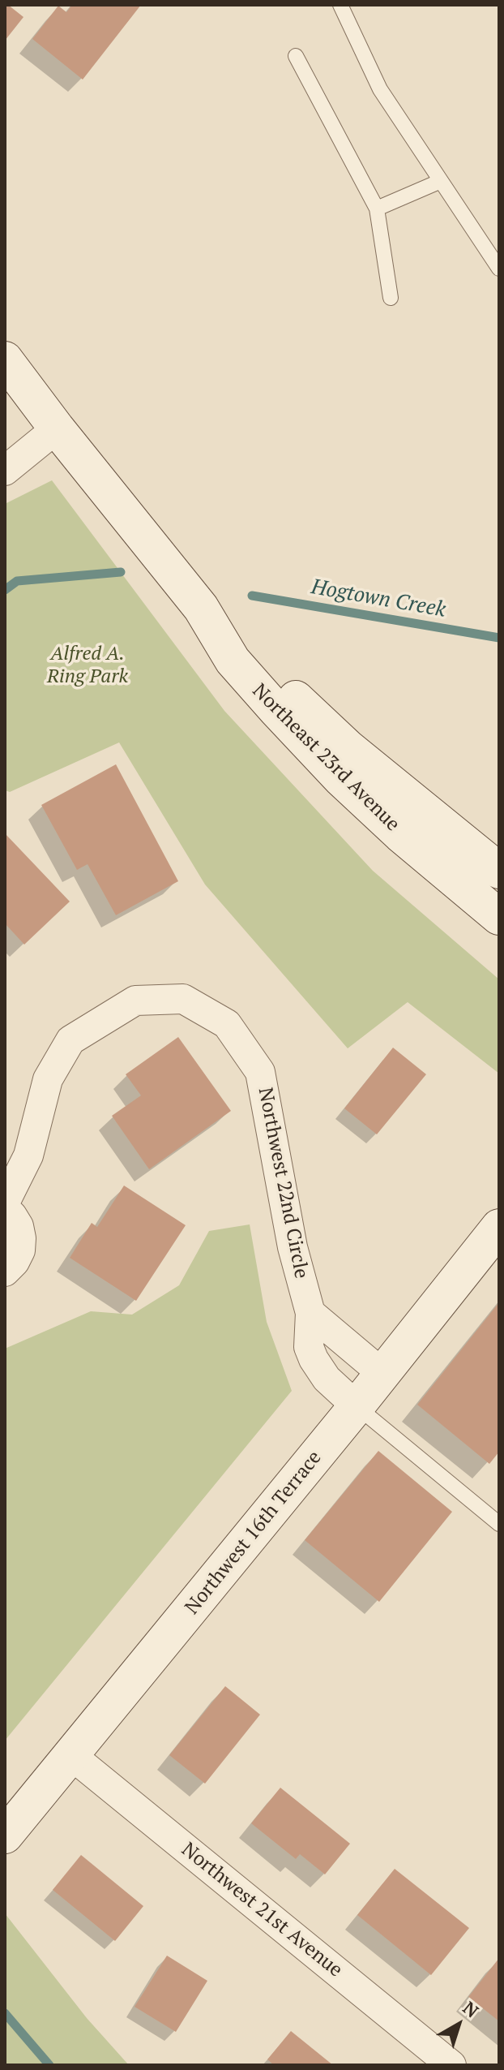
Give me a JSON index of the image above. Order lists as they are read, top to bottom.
{
  "streets": {
    "street": [
      "Northeast 23rd Avenue",
      "Northwest 22nd Circle",
      "Northwest 16th Terrace",
      "Northwest 21st Avenue"
    ]
  },
  "crossings": [
    ["Northwest 22nd Circle", "Northwest 16th Terrace"],
    ["Northwest 16th Terrace", "Northwest 21st Avenue"]
  ],
  "water": ["Hogtown Creek"],
  "parks": ["Alfred A. Ring Park"],
  "north": "top right"
}
